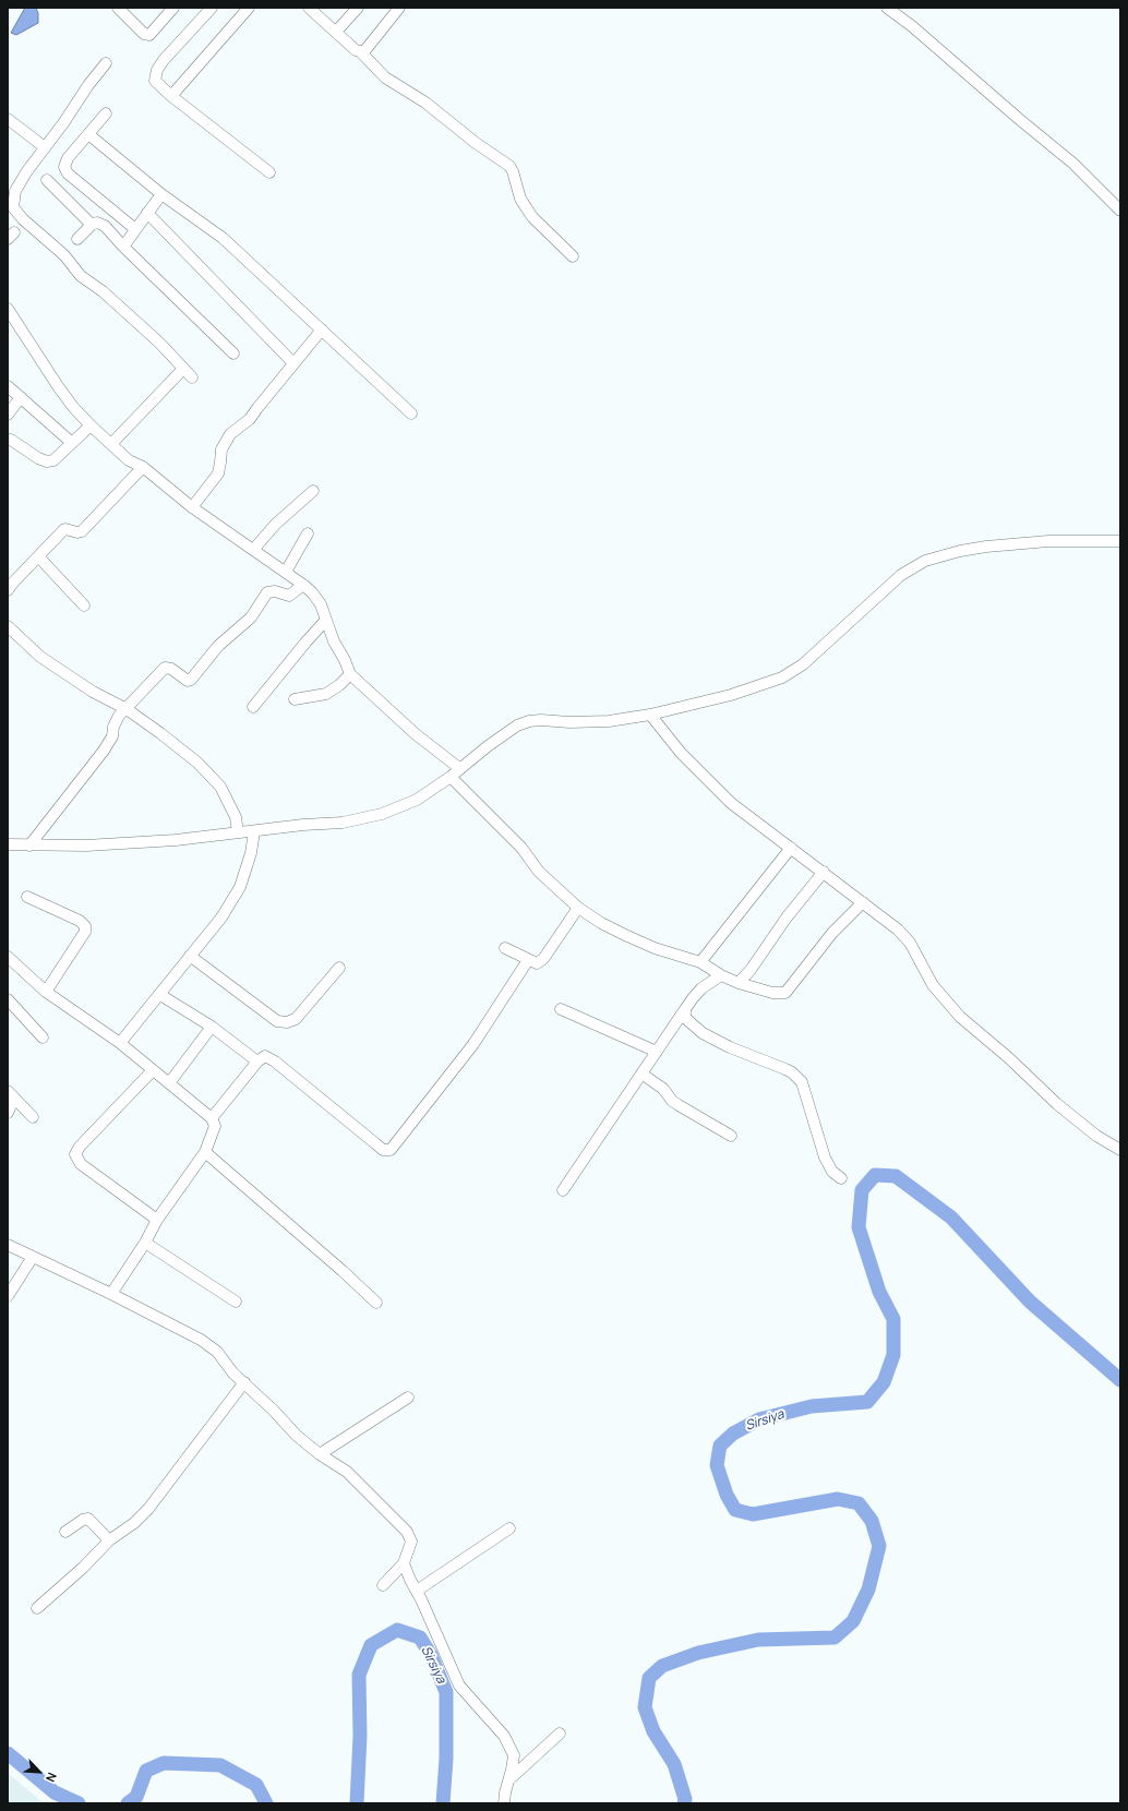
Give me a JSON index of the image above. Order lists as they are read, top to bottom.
{
  "water": ["Sirsiya"],
  "north": "bottom right"
}
